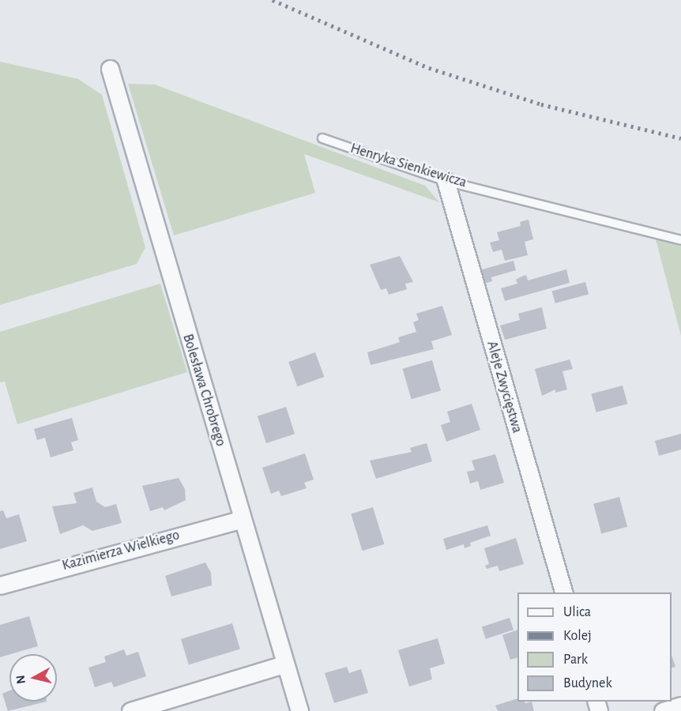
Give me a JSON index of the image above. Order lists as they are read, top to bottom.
{
  "streets": {
    "street": ["Aleje Zwycięstwa", "Bolesława Chrobrego", "Kazimierza Wielkiego"],
    "lane": ["Henryka Sienkiewicza"]
  },
  "crossings": [
    ["Henryka Sienkiewicza", "Aleje Zwycięstwa"],
    ["Bolesława Chrobrego", "Kazimierza Wielkiego"]
  ],
  "legend": [
    "Ulica",
    "Kolej",
    "Park",
    "Budynek"
  ],
  "north": "left"
}
